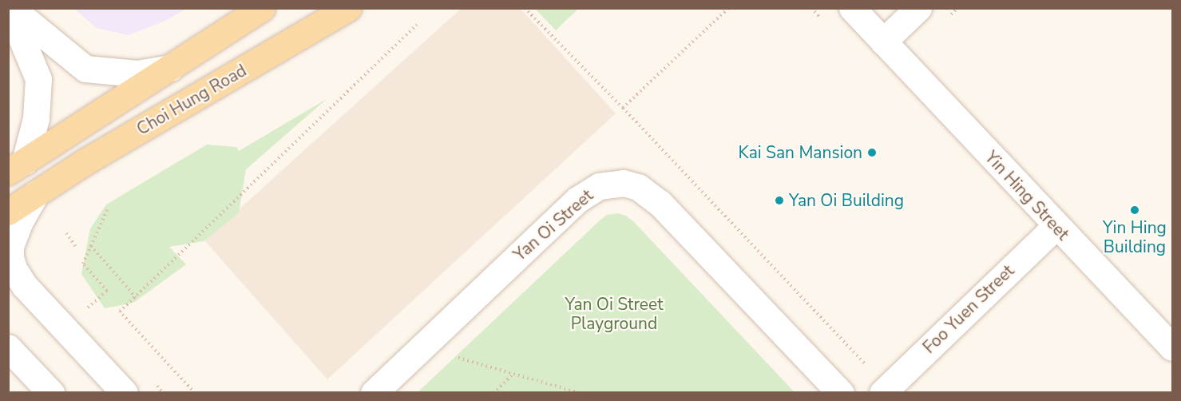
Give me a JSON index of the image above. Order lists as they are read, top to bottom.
{
  "streets": {
    "main road": ["Choi Hung Road"],
    "street": ["Yin Hing Street", "Yan Oi Street", "Foo Yuen Street"]
  },
  "crossings": [
    ["Yin Hing Street", "Foo Yuen Street"]
  ],
  "parks": ["Yan Oi Street Playground"],
  "places": ["Kai San Mansion", "Yan Oi Building", "Yin Hing Building"]
}
